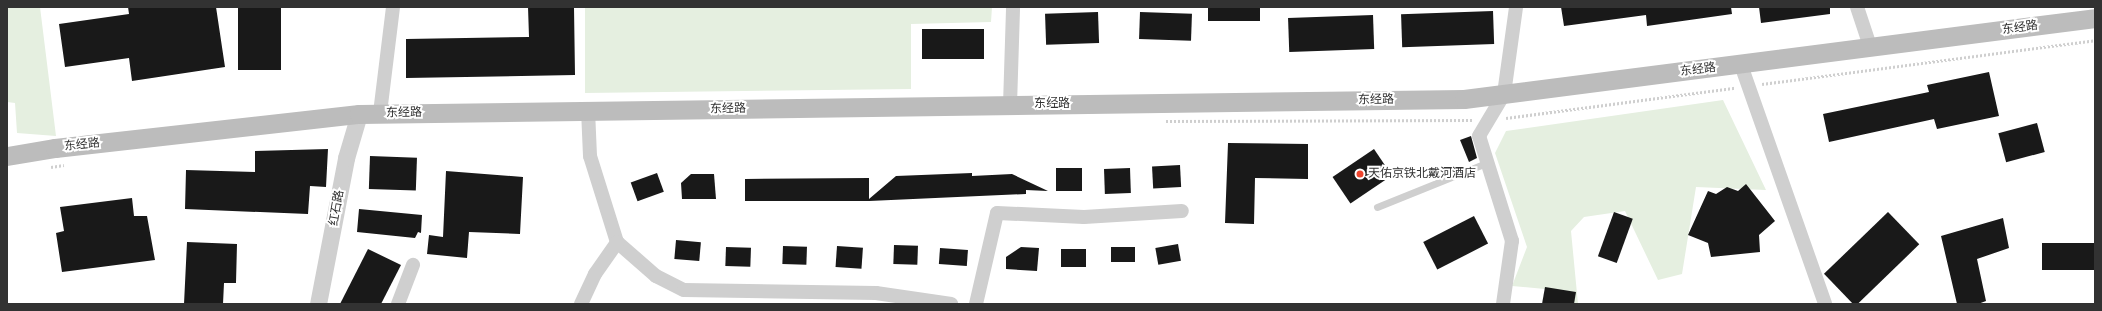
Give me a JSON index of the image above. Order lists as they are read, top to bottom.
{
  "streets": {
    "main road": ["东经路"],
    "street": ["红石路"]
  },
  "crossings": [
    ["东经路", "红石路"]
  ],
  "places": ["天佑京铁北戴河酒店"]
}
